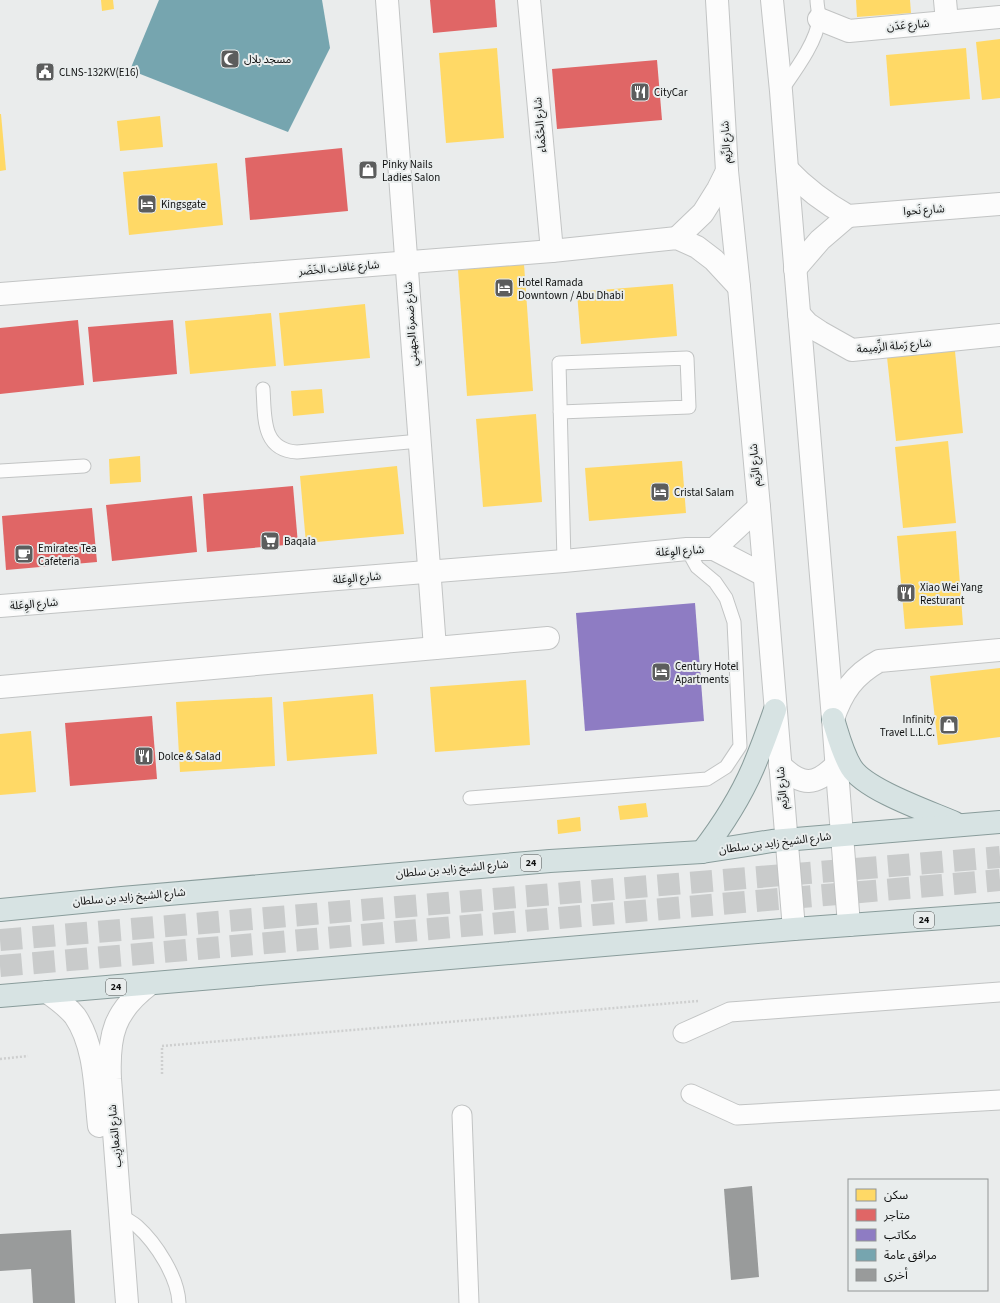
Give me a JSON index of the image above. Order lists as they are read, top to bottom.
{
  "streets": {
    "main road": ["شارع الشيخ زايد بن سلطان", "24"],
    "street": [
      "شارع عَدَن",
      "شارع الحُكَماء",
      "شارع الرِّيم",
      "شارع نَحوا",
      "شارع غافات الخَضَر",
      "شارع ضمرة الجهيني",
      "شارع رَملة الزِّمِيمة",
      "شارع الوِعَلة",
      "شارع المَعازِيب"
    ]
  },
  "crossings": [
    ["شارع الحُكَماء", "شارع غافات الخَضَر"],
    ["شارع الرِّيم", "شارع الوِعَلة"],
    ["شارع الرِّيم", "شارع الشيخ زايد بن سلطان"],
    ["شارع الرِّيم", "24"],
    ["شارع غافات الخَضَر", "شارع ضمرة الجهيني"],
    ["شارع ضمرة الجهيني", "شارع الوِعَلة"],
    ["24", "شارع المَعازِيب"]
  ],
  "places": {
    "mosque": ["مسجد بلال"],
    "public building": ["CLNS-132KV(E16)"],
    "restaurant": ["CityCar", "Xiao Wei Yang Resturant", "Dolce & Salad"],
    "shop": ["Pinky Nails Ladies Salon", "Infinity Travel L.L.C."],
    "hotel": [
      "Kingsgate",
      "Hotel Ramada Downtown / Abu Dhabi",
      "Cristal Salam",
      "Century Hotel Apartments"
    ],
    "supermarket": ["Baqala"],
    "cafe": ["Emirates Tea Cafeteria"]
  },
  "legend": [
    "سكن",
    "متاجر",
    "مكاتب",
    "مرافق عامة",
    "أخرى"
  ]
}
